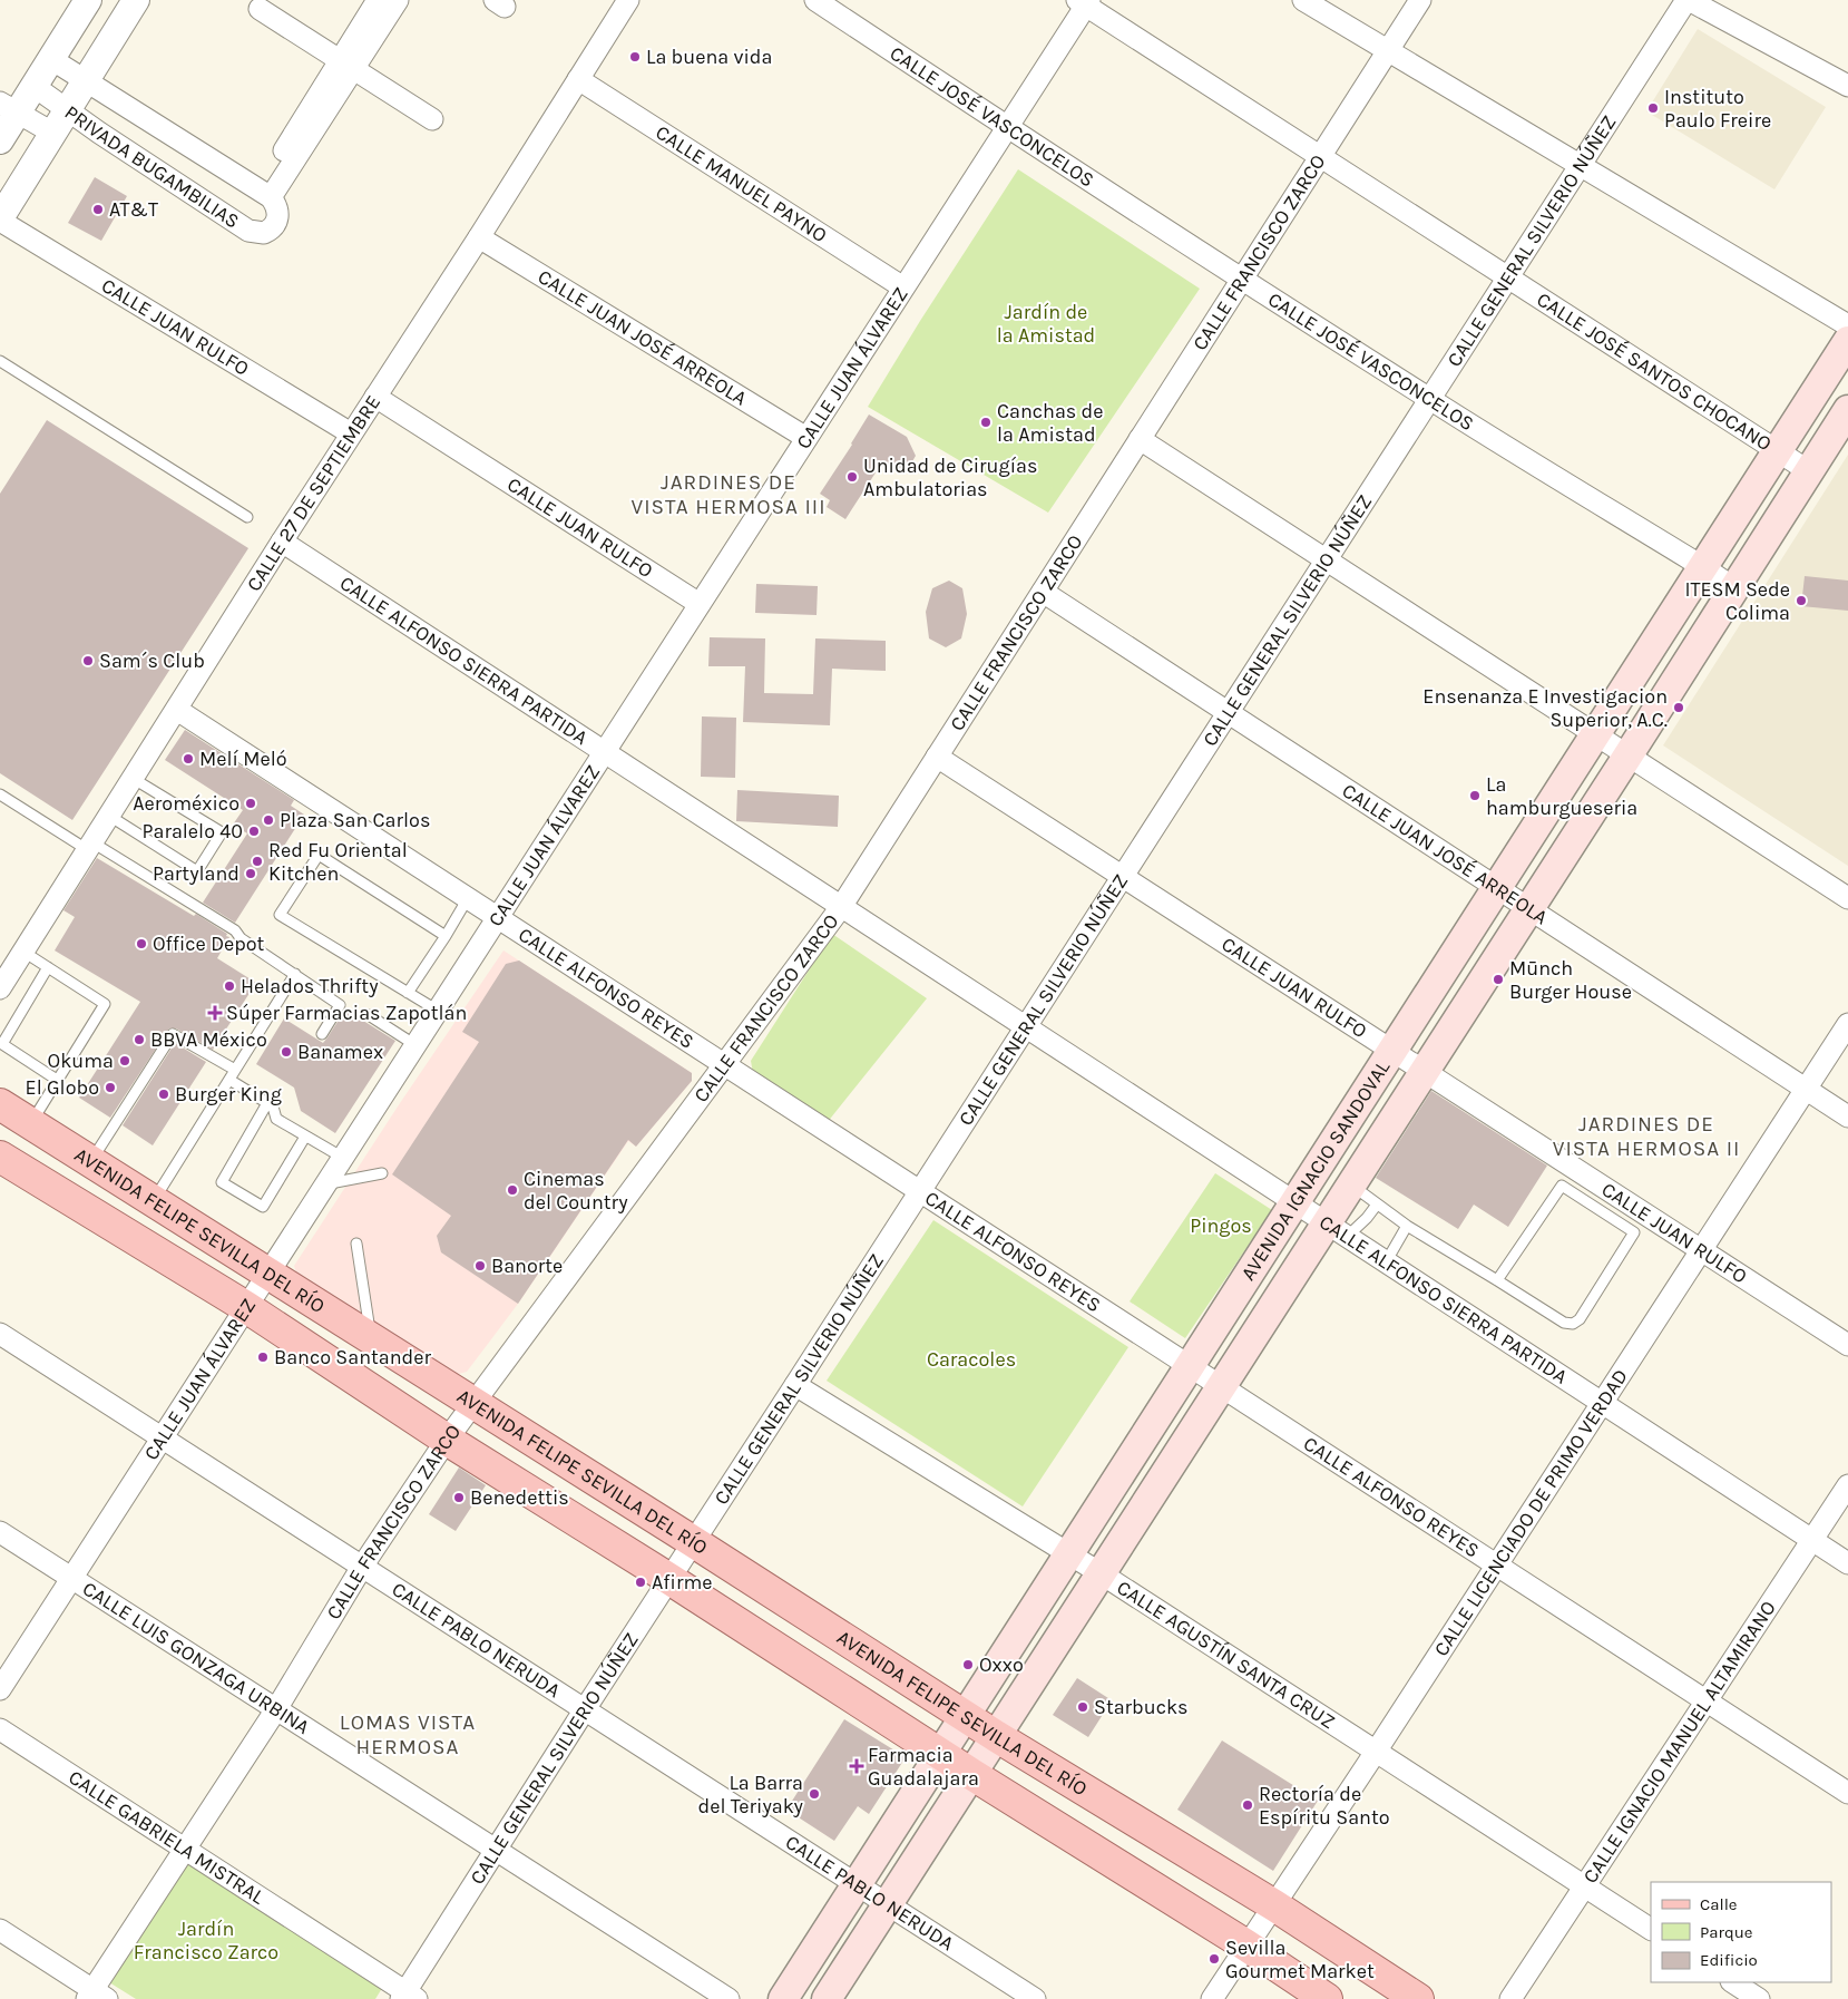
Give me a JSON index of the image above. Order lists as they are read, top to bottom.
{
  "streets": {
    "main road": ["AVENIDA IGNACIO SANDOVAL", "AVENIDA FELIPE SEVILLA DEL RÍO"],
    "street": [
      "CALLE JOSÉ VASCONCELOS",
      "PRIVADA BUGAMBILIAS",
      "CALLE MANUEL PAYNO",
      "CALLE GENERAL SILVERIO NÚÑEZ",
      "CALLE FRANCISCO ZARCO",
      "CALLE JUAN RULFO",
      "CALLE JUAN JOSÉ ARREOLA",
      "CALLE JUAN ÁLVAREZ",
      "CALLE JOSÉ SANTOS CHOCANO",
      "CALLE 27 DE SEPTIEMBRE",
      "CALLE ALFONSO SIERRA PARTIDA",
      "CALLE ALFONSO REYES",
      "CALLE LICENCIADO DE PRIMO VERDAD",
      "CALLE PABLO NERUDA",
      "CALLE AGUSTÍN SANTA CRUZ",
      "CALLE LUIS GONZAGA URBINA",
      "CALLE IGNACIO MANUEL ALTAMIRANO",
      "CALLE GABRIELA MISTRAL"
    ]
  },
  "crossings": [
    ["CALLE JOSÉ VASCONCELOS", "CALLE GENERAL SILVERIO NÚÑEZ"],
    ["CALLE JOSÉ VASCONCELOS", "CALLE FRANCISCO ZARCO"],
    ["CALLE JOSÉ VASCONCELOS", "CALLE JUAN ÁLVAREZ"],
    ["CALLE JOSÉ VASCONCELOS", "AVENIDA IGNACIO SANDOVAL"],
    ["CALLE MANUEL PAYNO", "CALLE JUAN ÁLVAREZ"],
    ["CALLE MANUEL PAYNO", "CALLE 27 DE SEPTIEMBRE"],
    ["CALLE GENERAL SILVERIO NÚÑEZ", "CALLE JUAN RULFO"],
    ["CALLE GENERAL SILVERIO NÚÑEZ", "CALLE JUAN JOSÉ ARREOLA"],
    ["CALLE GENERAL SILVERIO NÚÑEZ", "CALLE JOSÉ SANTOS CHOCANO"],
    ["CALLE GENERAL SILVERIO NÚÑEZ", "CALLE ALFONSO SIERRA PARTIDA"],
    ["CALLE GENERAL SILVERIO NÚÑEZ", "CALLE ALFONSO REYES"],
    ["CALLE GENERAL SILVERIO NÚÑEZ", "AVENIDA FELIPE SEVILLA DEL RÍO"],
    ["CALLE GENERAL SILVERIO NÚÑEZ", "CALLE PABLO NERUDA"],
    ["CALLE GENERAL SILVERIO NÚÑEZ", "CALLE AGUSTÍN SANTA CRUZ"],
    ["CALLE GENERAL SILVERIO NÚÑEZ", "CALLE LUIS GONZAGA URBINA"],
    ["CALLE GENERAL SILVERIO NÚÑEZ", "CALLE GABRIELA MISTRAL"],
    ["CALLE FRANCISCO ZARCO", "CALLE JUAN RULFO"],
    ["CALLE FRANCISCO ZARCO", "CALLE JUAN JOSÉ ARREOLA"],
    ["CALLE FRANCISCO ZARCO", "CALLE JOSÉ SANTOS CHOCANO"],
    ["CALLE FRANCISCO ZARCO", "CALLE ALFONSO SIERRA PARTIDA"],
    ["CALLE FRANCISCO ZARCO", "CALLE ALFONSO REYES"],
    ["CALLE FRANCISCO ZARCO", "AVENIDA FELIPE SEVILLA DEL RÍO"],
    ["CALLE FRANCISCO ZARCO", "CALLE PABLO NERUDA"],
    ["CALLE FRANCISCO ZARCO", "CALLE LUIS GONZAGA URBINA"],
    ["CALLE FRANCISCO ZARCO", "CALLE GABRIELA MISTRAL"],
    ["CALLE JUAN RULFO", "CALLE JUAN ÁLVAREZ"],
    ["CALLE JUAN RULFO", "CALLE 27 DE SEPTIEMBRE"],
    ["CALLE JUAN RULFO", "AVENIDA IGNACIO SANDOVAL"],
    ["CALLE JUAN RULFO", "CALLE LICENCIADO DE PRIMO VERDAD"],
    ["CALLE JUAN JOSÉ ARREOLA", "CALLE JUAN ÁLVAREZ"],
    ["CALLE JUAN JOSÉ ARREOLA", "CALLE 27 DE SEPTIEMBRE"],
    ["CALLE JUAN JOSÉ ARREOLA", "AVENIDA IGNACIO SANDOVAL"],
    ["CALLE JUAN JOSÉ ARREOLA", "CALLE LICENCIADO DE PRIMO VERDAD"],
    ["CALLE JUAN ÁLVAREZ", "CALLE JOSÉ SANTOS CHOCANO"],
    ["CALLE JUAN ÁLVAREZ", "CALLE ALFONSO SIERRA PARTIDA"],
    ["CALLE JUAN ÁLVAREZ", "CALLE ALFONSO REYES"],
    ["CALLE JUAN ÁLVAREZ", "AVENIDA FELIPE SEVILLA DEL RÍO"],
    ["CALLE JUAN ÁLVAREZ", "CALLE PABLO NERUDA"],
    ["CALLE JUAN ÁLVAREZ", "CALLE LUIS GONZAGA URBINA"],
    ["CALLE JOSÉ SANTOS CHOCANO", "AVENIDA IGNACIO SANDOVAL"],
    ["CALLE 27 DE SEPTIEMBRE", "CALLE ALFONSO SIERRA PARTIDA"],
    ["CALLE 27 DE SEPTIEMBRE", "CALLE ALFONSO REYES"],
    ["CALLE ALFONSO SIERRA PARTIDA", "AVENIDA IGNACIO SANDOVAL"],
    ["CALLE ALFONSO SIERRA PARTIDA", "CALLE LICENCIADO DE PRIMO VERDAD"],
    ["CALLE ALFONSO SIERRA PARTIDA", "CALLE IGNACIO MANUEL ALTAMIRANO"],
    ["CALLE ALFONSO REYES", "AVENIDA IGNACIO SANDOVAL"],
    ["CALLE ALFONSO REYES", "CALLE LICENCIADO DE PRIMO VERDAD"],
    ["CALLE ALFONSO REYES", "CALLE IGNACIO MANUEL ALTAMIRANO"],
    ["AVENIDA IGNACIO SANDOVAL", "AVENIDA FELIPE SEVILLA DEL RÍO"],
    ["AVENIDA IGNACIO SANDOVAL", "CALLE PABLO NERUDA"],
    ["AVENIDA IGNACIO SANDOVAL", "CALLE AGUSTÍN SANTA CRUZ"],
    ["AVENIDA FELIPE SEVILLA DEL RÍO", "CALLE LICENCIADO DE PRIMO VERDAD"],
    ["CALLE LICENCIADO DE PRIMO VERDAD", "CALLE AGUSTÍN SANTA CRUZ"],
    ["CALLE AGUSTÍN SANTA CRUZ", "CALLE IGNACIO MANUEL ALTAMIRANO"]
  ],
  "districts": ["JARDINES DE VISTA HERMOSA III", "JARDINES DE VISTA HERMOSA II", "LOMAS VISTA HERMOSA"],
  "parks": [
    "Jardín de la Amistad",
    "Pingos",
    "Caracoles",
    "Jardín Francisco Zarco"
  ],
  "places": {
    "other": [
      "La buena vida",
      "Instituto Paulo Freire",
      "AT&T",
      "Canchas de la Amistad",
      "Unidad de Cirugías Ambulatorias",
      "ITESM Sede Colima",
      "Sam´s Club",
      "Ensenanza E Investigacion Superior, A.C.",
      "Melí Meló",
      "La hamburgueseria",
      "Aeroméxico",
      "Plaza San Carlos",
      "Paralelo 40",
      "Red Fu Oriental Kitchen",
      "Partyland",
      "Office Depot",
      "Mūnch Burger House",
      "Helados Thrifty",
      "BBVA México",
      "Banamex",
      "Okuma",
      "El Globo",
      "Burger King",
      "Cinemas del Country",
      "Banorte",
      "Banco Santander",
      "Benedettis",
      "Afirme",
      "Oxxo",
      "Starbucks",
      "La Barra del Teriyaky",
      "Rectoría de Espíritu Santo",
      "Sevilla Gourmet Market"
    ],
    "health": ["Súper Farmacias Zapotlán", "Farmacia Guadalajara"]
  },
  "legend": ["Calle", "Parque", "Edificio"]
}
